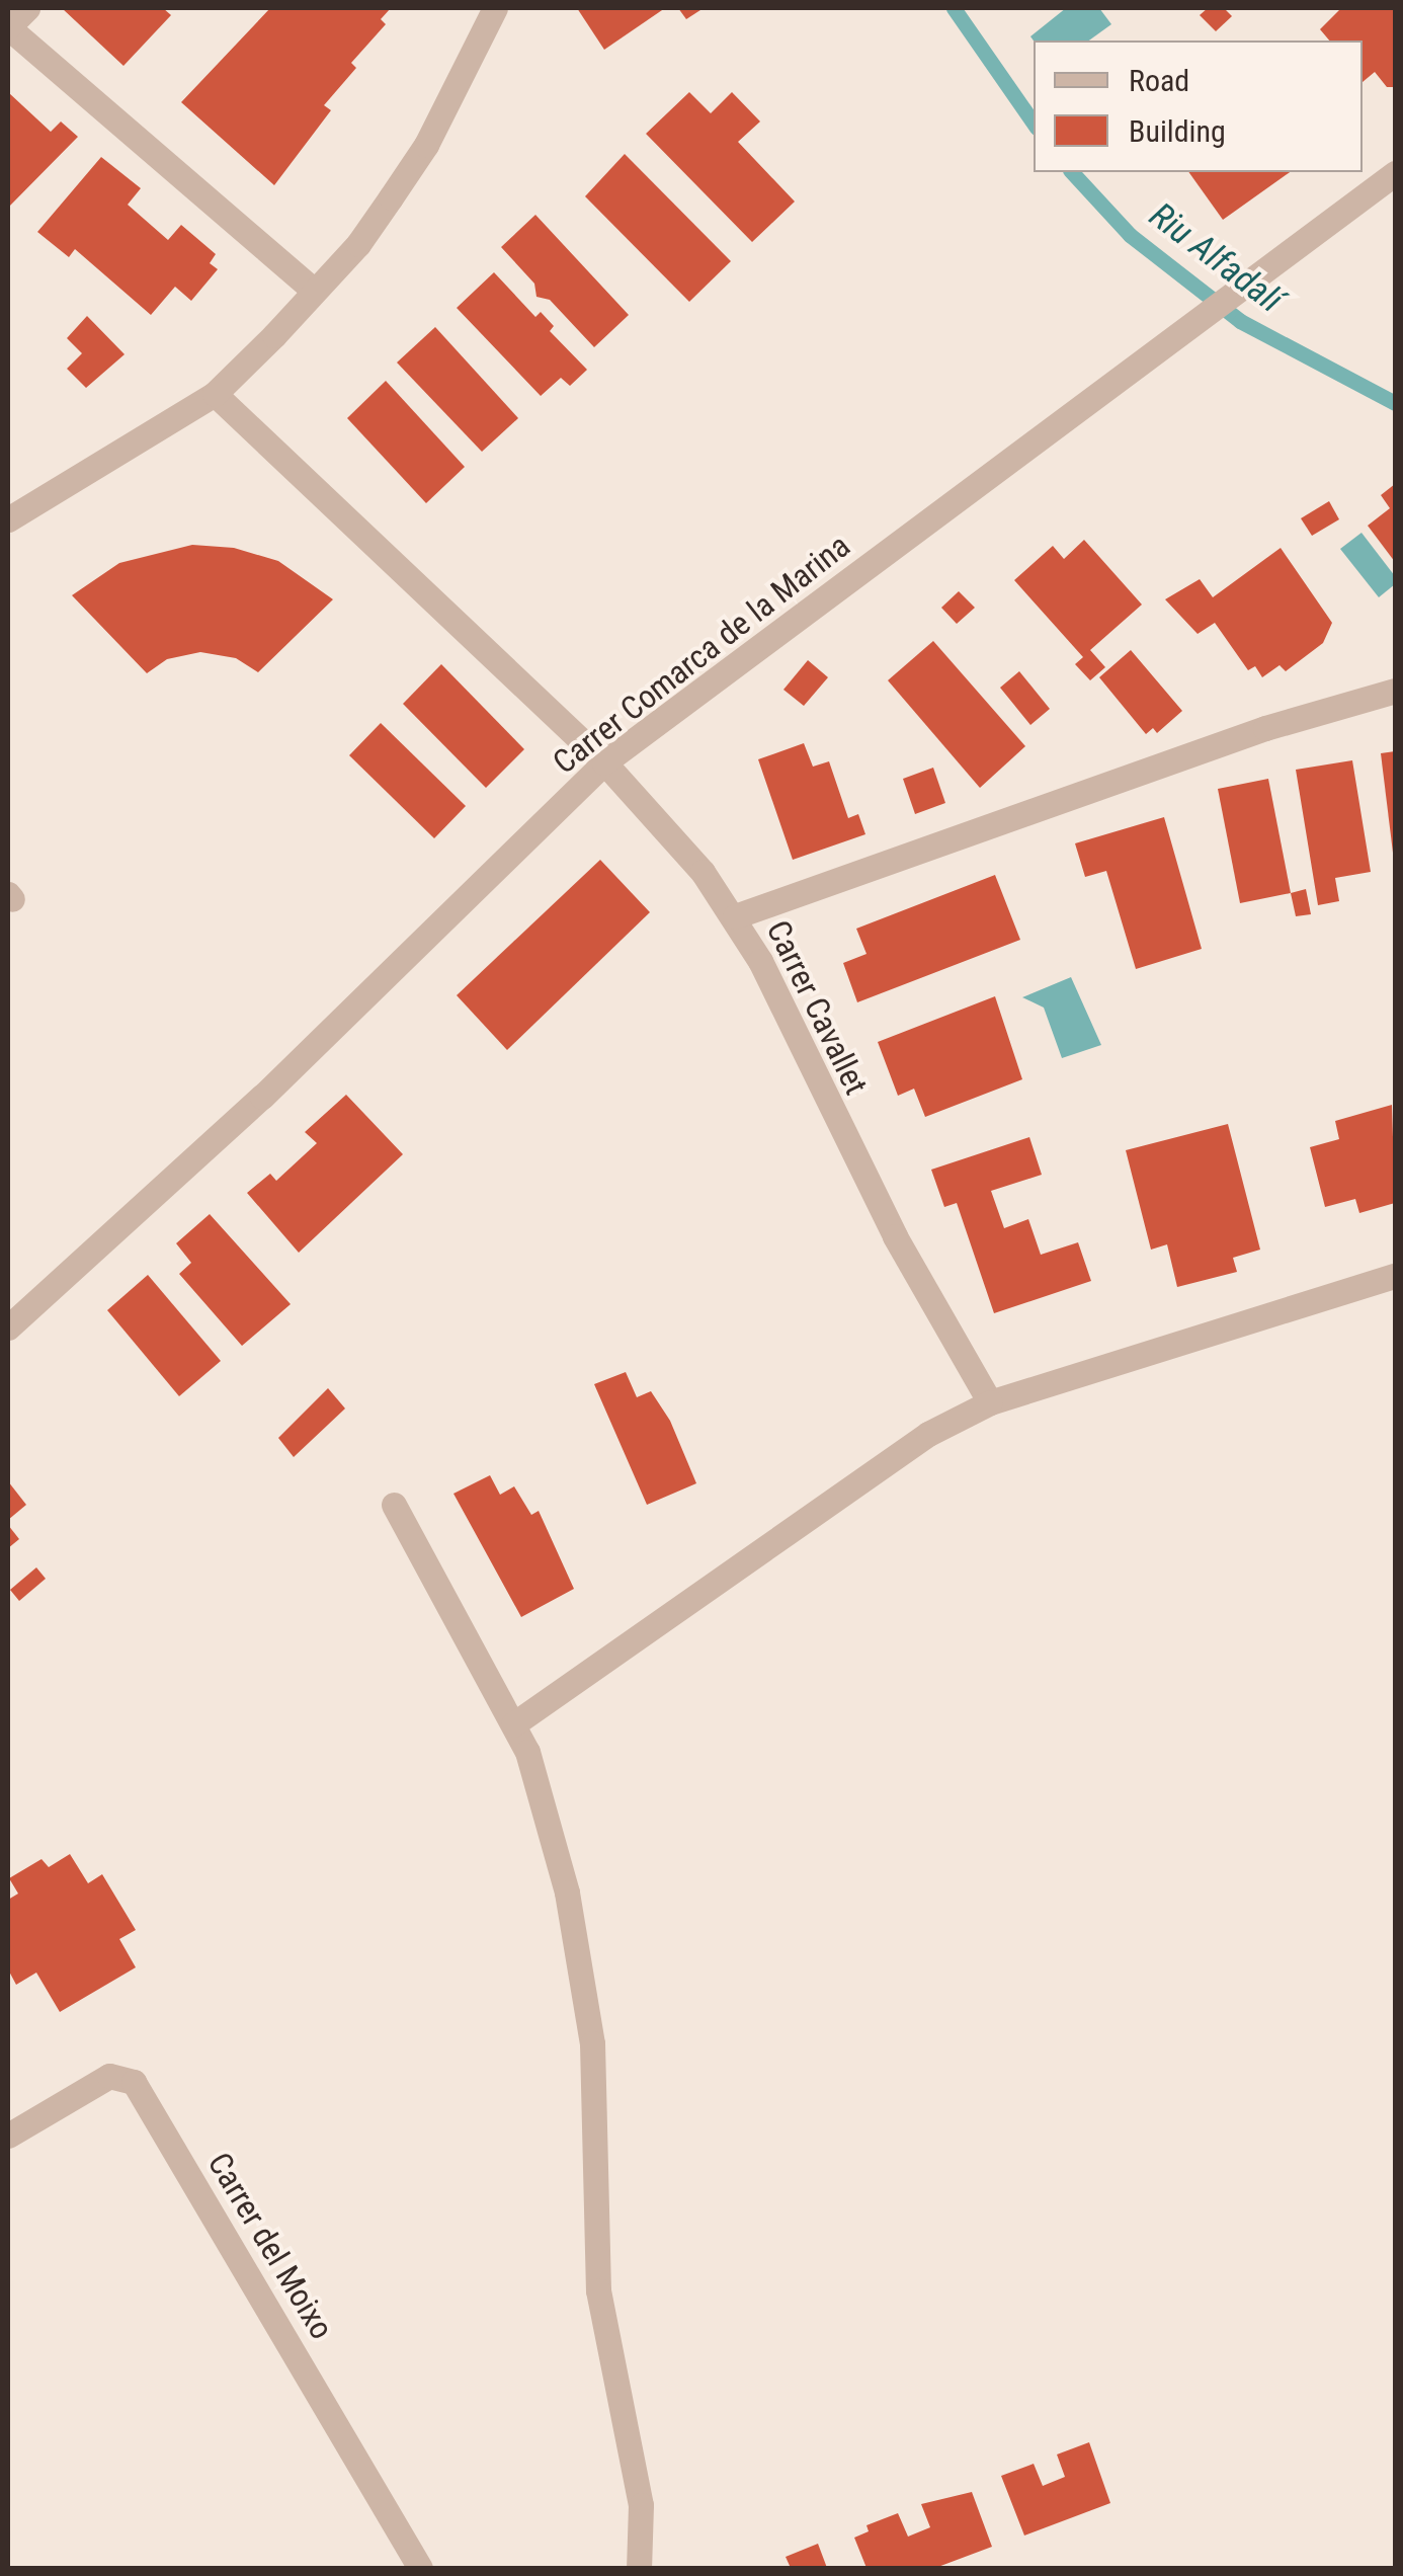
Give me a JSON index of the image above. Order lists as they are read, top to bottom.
{
  "streets": {
    "street": ["Carrer Comarca de la Marina", "Carrer Cavallet", "Carrer del Moixo"]
  },
  "crossings": [
    ["Carrer Comarca de la Marina", "Carrer Cavallet"]
  ],
  "water": ["Riu Alfadalí"],
  "legend": ["Road", "Building"]
}
